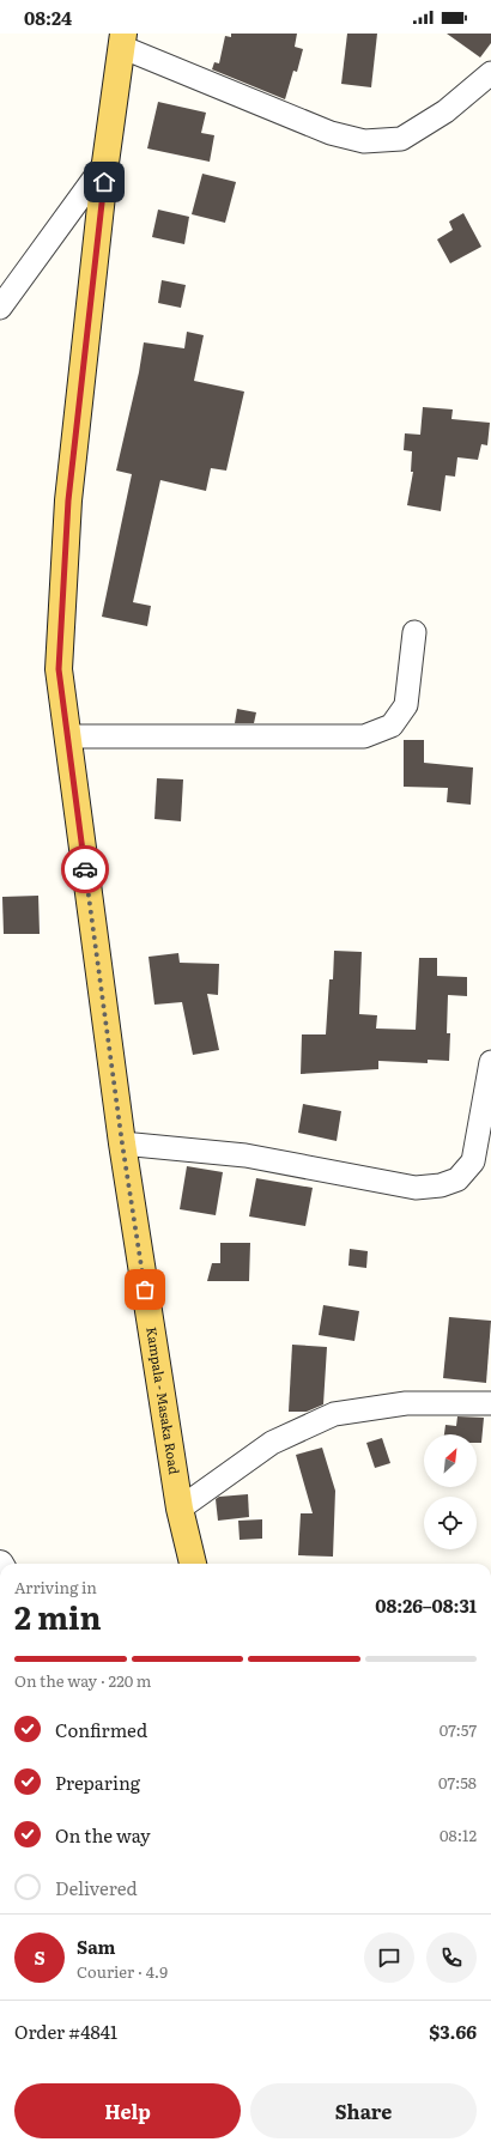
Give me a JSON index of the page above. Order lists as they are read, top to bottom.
{
  "streets": {
    "main road": ["Kampala - Masaka Road"]
  },
  "north": "top right",
  "page": {
    "status": "08:24",
    "heading": ["2 min", "Arriving in", "08:26–08:31"],
    "panel": [
      "Sam",
      "Courier · 4.9",
      "Order #4841",
      "$3.66"
    ],
    "bar": "On the way · 220 m",
    "list": [
      ["Confirmed", "07:57"],
      ["Preparing", "07:58"],
      ["On the way", "08:12"],
      "Delivered"
    ],
    "round": "S",
    "buttons": ["Help", "Share"]
  }
}
